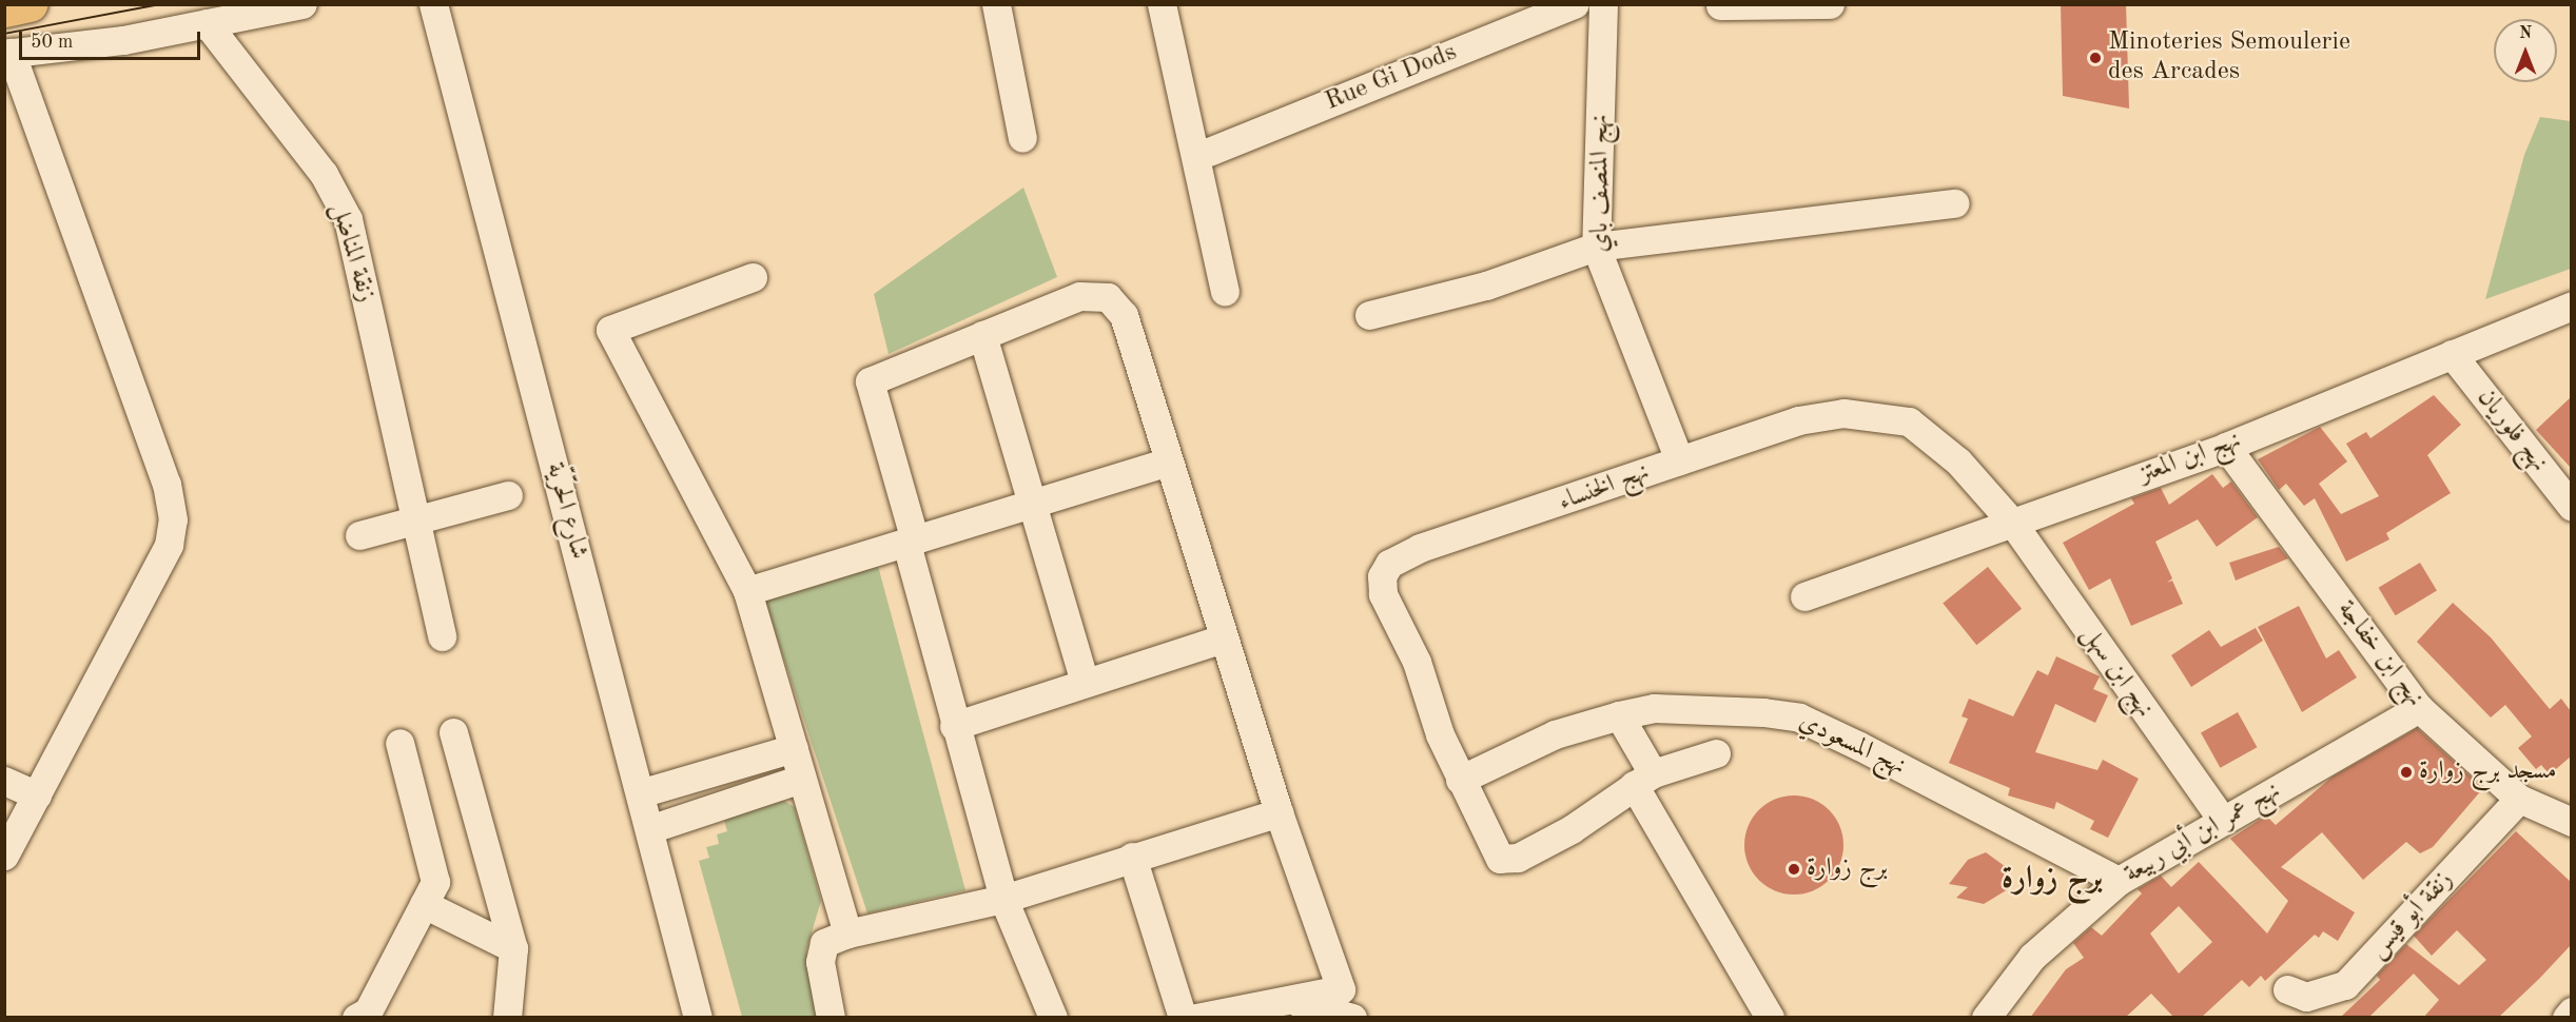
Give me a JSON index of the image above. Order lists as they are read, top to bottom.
{
  "streets": {
    "street": [
      "Rue Gi Dods",
      "نهج المنصف باي",
      "زنقة المناضل",
      "نهج فلوريان",
      "نهج ابن المعتز",
      "نهج الخنساء",
      "شارع الحرّيّة",
      "نهج ابن خفاجة",
      "نهج ابن سهل",
      "نهج المسعودي",
      "نهج عمر ابن أبي ربيعة",
      "زنقة أبو قيس"
    ]
  },
  "crossings": [
    ["نهج المنصف باي", "نهج الخنساء"],
    ["نهج فلوريان", "نهج ابن المعتز"],
    ["نهج ابن المعتز", "نهج الخنساء"],
    ["نهج ابن المعتز", "نهج ابن خفاجة"],
    ["نهج ابن المعتز", "نهج ابن سهل"],
    ["نهج الخنساء", "نهج ابن سهل"],
    ["نهج الخنساء", "نهج المسعودي"],
    ["نهج ابن خفاجة", "نهج عمر ابن أبي ربيعة"],
    ["نهج ابن خفاجة", "زنقة أبو قيس"],
    ["نهج ابن سهل", "نهج عمر ابن أبي ربيعة"],
    ["نهج المسعودي", "نهج عمر ابن أبي ربيعة"]
  ],
  "districts": ["برج زوارة"],
  "places": ["Minoteries Semoulerie des Arcades", "مسجد برج زوارة", "برج زوارة"],
  "scale_bar": "50 m",
  "north": "top"
}
